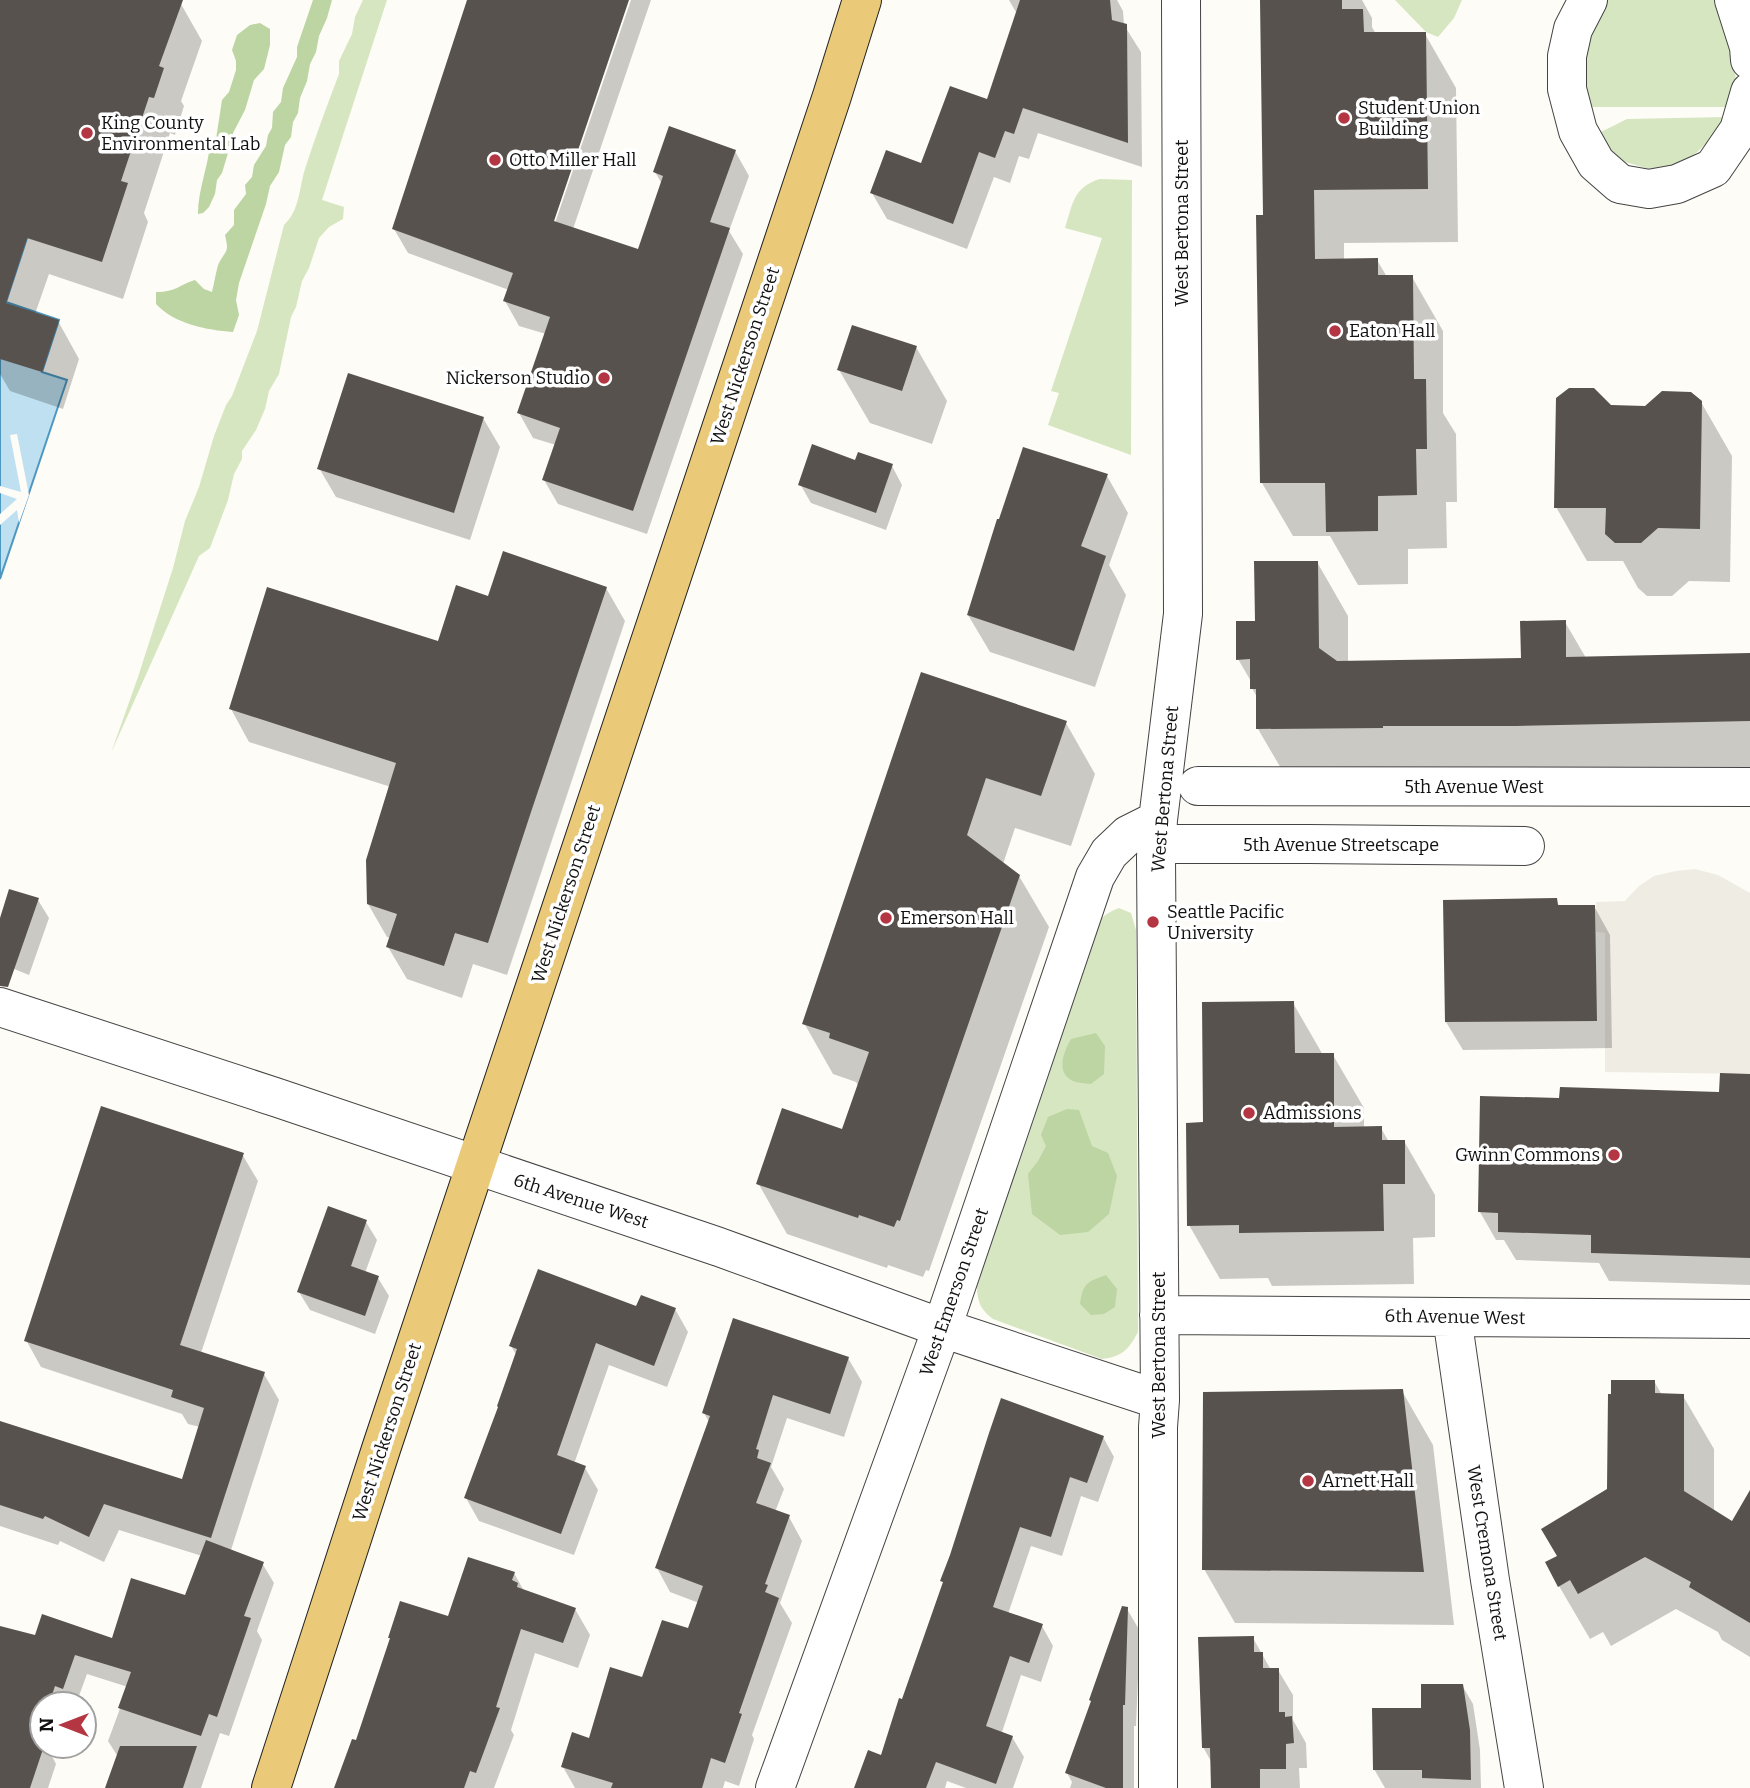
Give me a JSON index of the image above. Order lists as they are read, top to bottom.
{
  "streets": {
    "main road": ["West Nickerson Street"],
    "street": [
      "West Bertona Street",
      "5th Avenue West",
      "5th Avenue Streetscape",
      "6th Avenue West",
      "West Emerson Street",
      "West Cremona Street"
    ]
  },
  "crossings": [
    ["West Bertona Street", "5th Avenue Streetscape"],
    ["West Bertona Street", "6th Avenue West"],
    ["West Bertona Street", "West Emerson Street"],
    ["West Nickerson Street", "6th Avenue West"],
    ["5th Avenue Streetscape", "West Emerson Street"],
    ["6th Avenue West", "West Emerson Street"],
    ["6th Avenue West", "West Cremona Street"]
  ],
  "places": [
    "Student Union Building",
    "King County Environmental Lab",
    "Otto Miller Hall",
    "Eaton Hall",
    "Nickerson Studio",
    "Emerson Hall",
    "Seattle Pacific University",
    "Admissions",
    "Gwinn Commons",
    "Arnett Hall"
  ],
  "north": "left"
}
